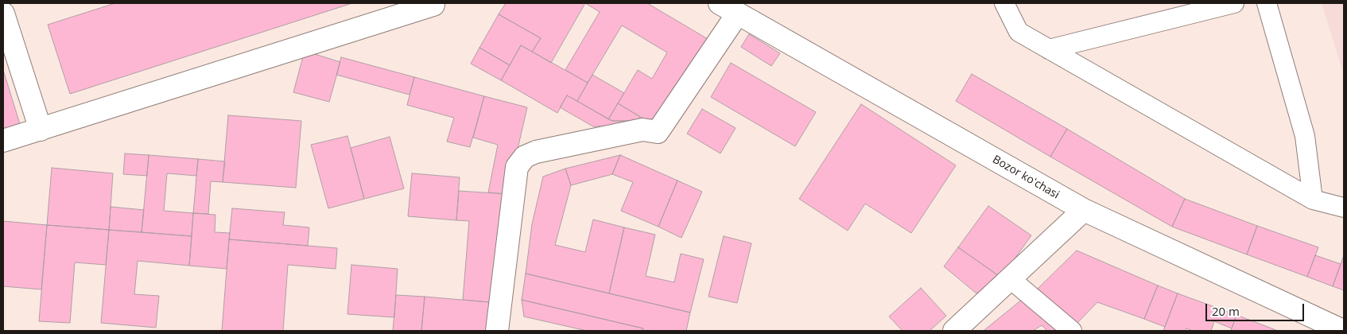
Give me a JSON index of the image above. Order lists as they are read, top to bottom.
{
  "streets": {
    "street": ["Bozor koʻchasi"]
  },
  "scale_bar": "20 m"
}
